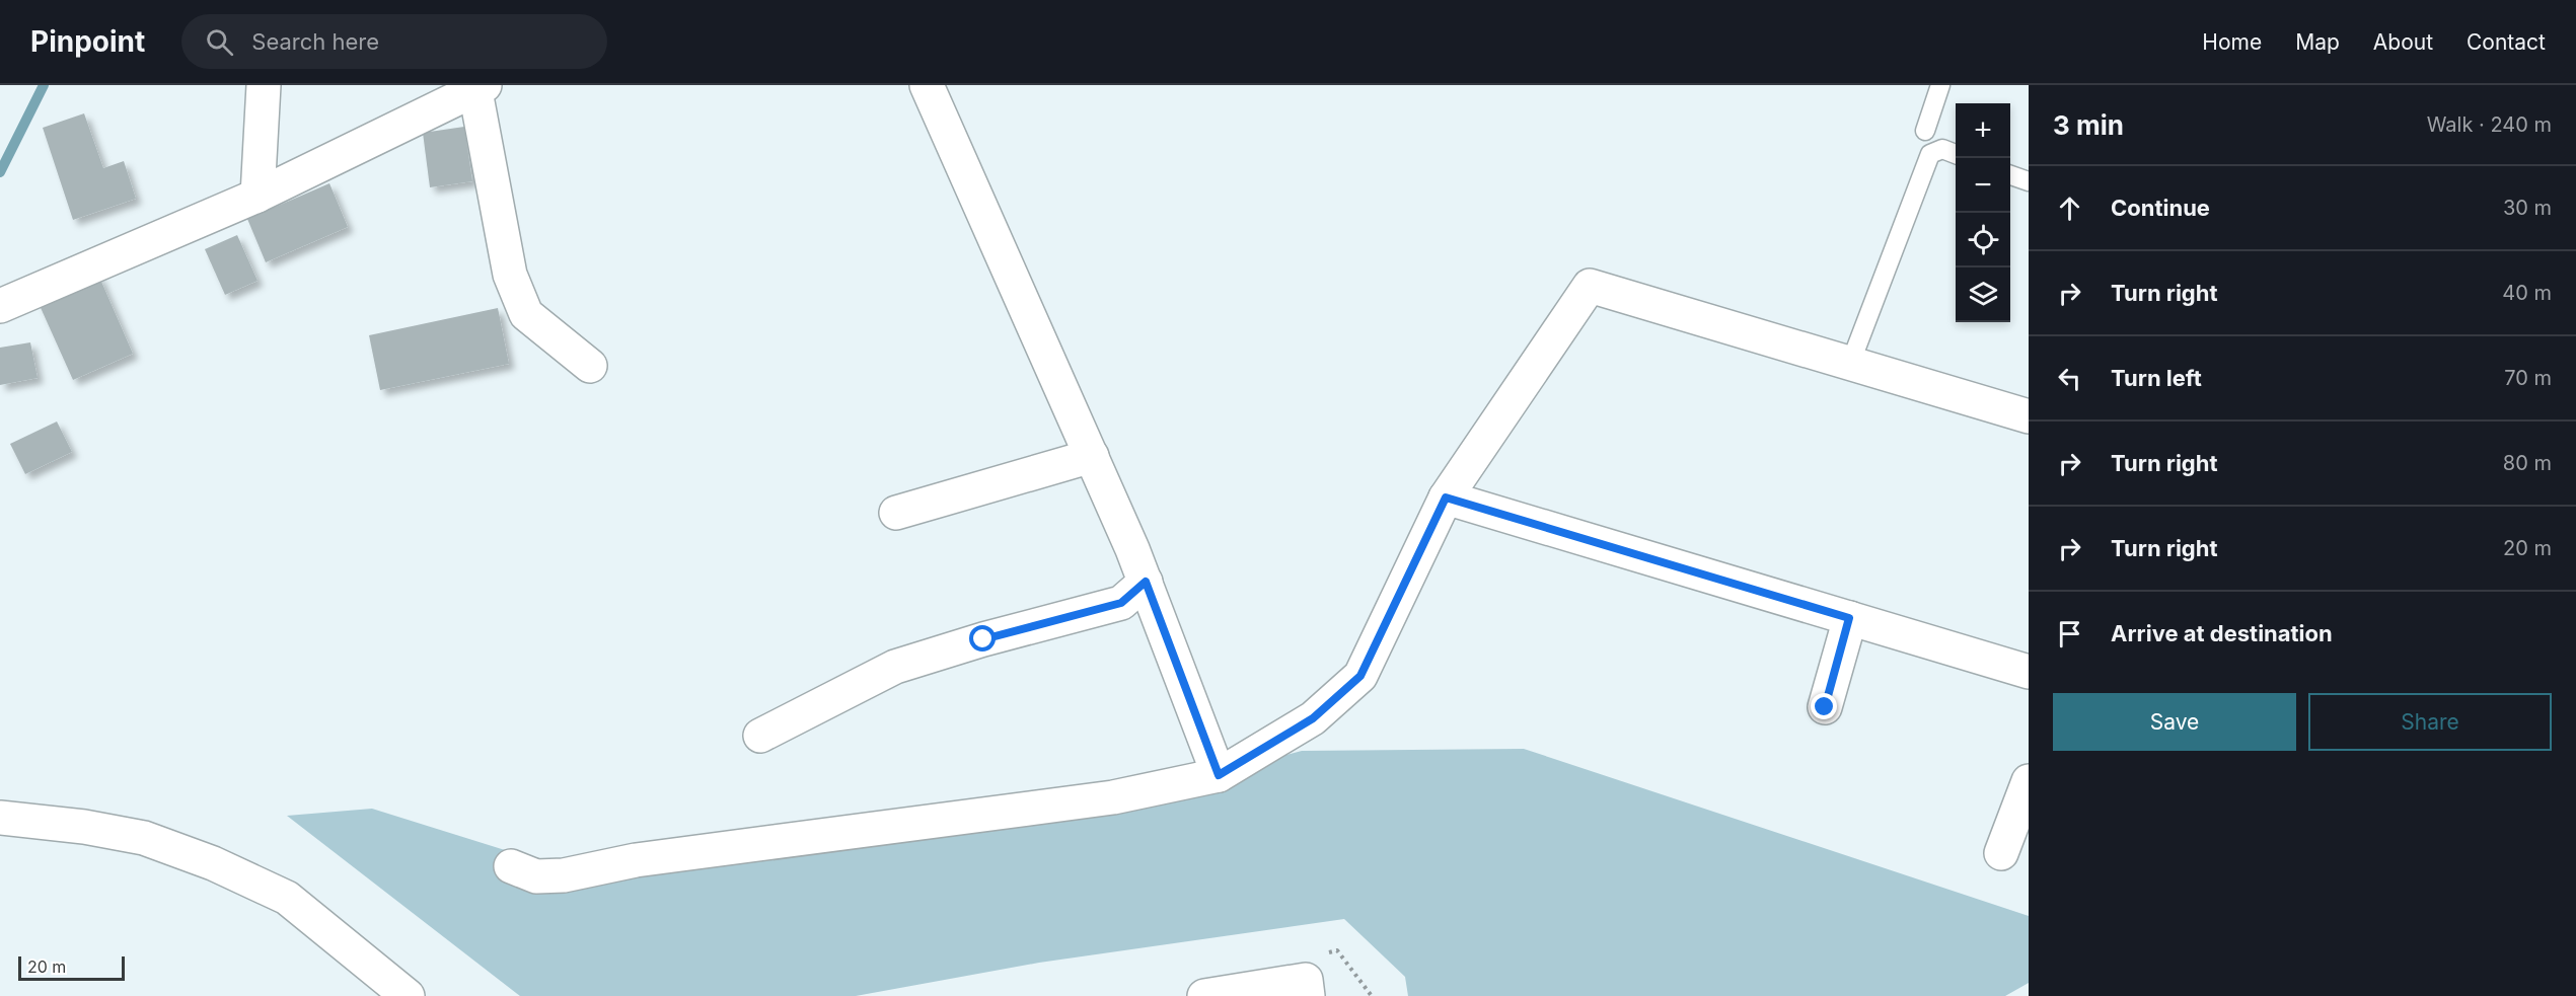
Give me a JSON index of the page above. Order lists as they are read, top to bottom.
{
  "scale_bar": "20 m",
  "page": {
    "header": "Pinpoint",
    "search": "Search here",
    "nav": [
      "Home",
      "Map",
      "About",
      "Contact"
    ],
    "heading": ["3 min", "Walk · 240 m"],
    "map_buttons": ["+", "−"],
    "list": [
      ["Continue", "30 m"],
      ["Turn right", "40 m"],
      ["Turn left", "70 m"],
      ["Turn right", "80 m"],
      ["Turn right", "20 m"],
      "Arrive at destination"
    ],
    "buttons": ["Save", "Share"],
    "scale": "20 m"
  }
}
